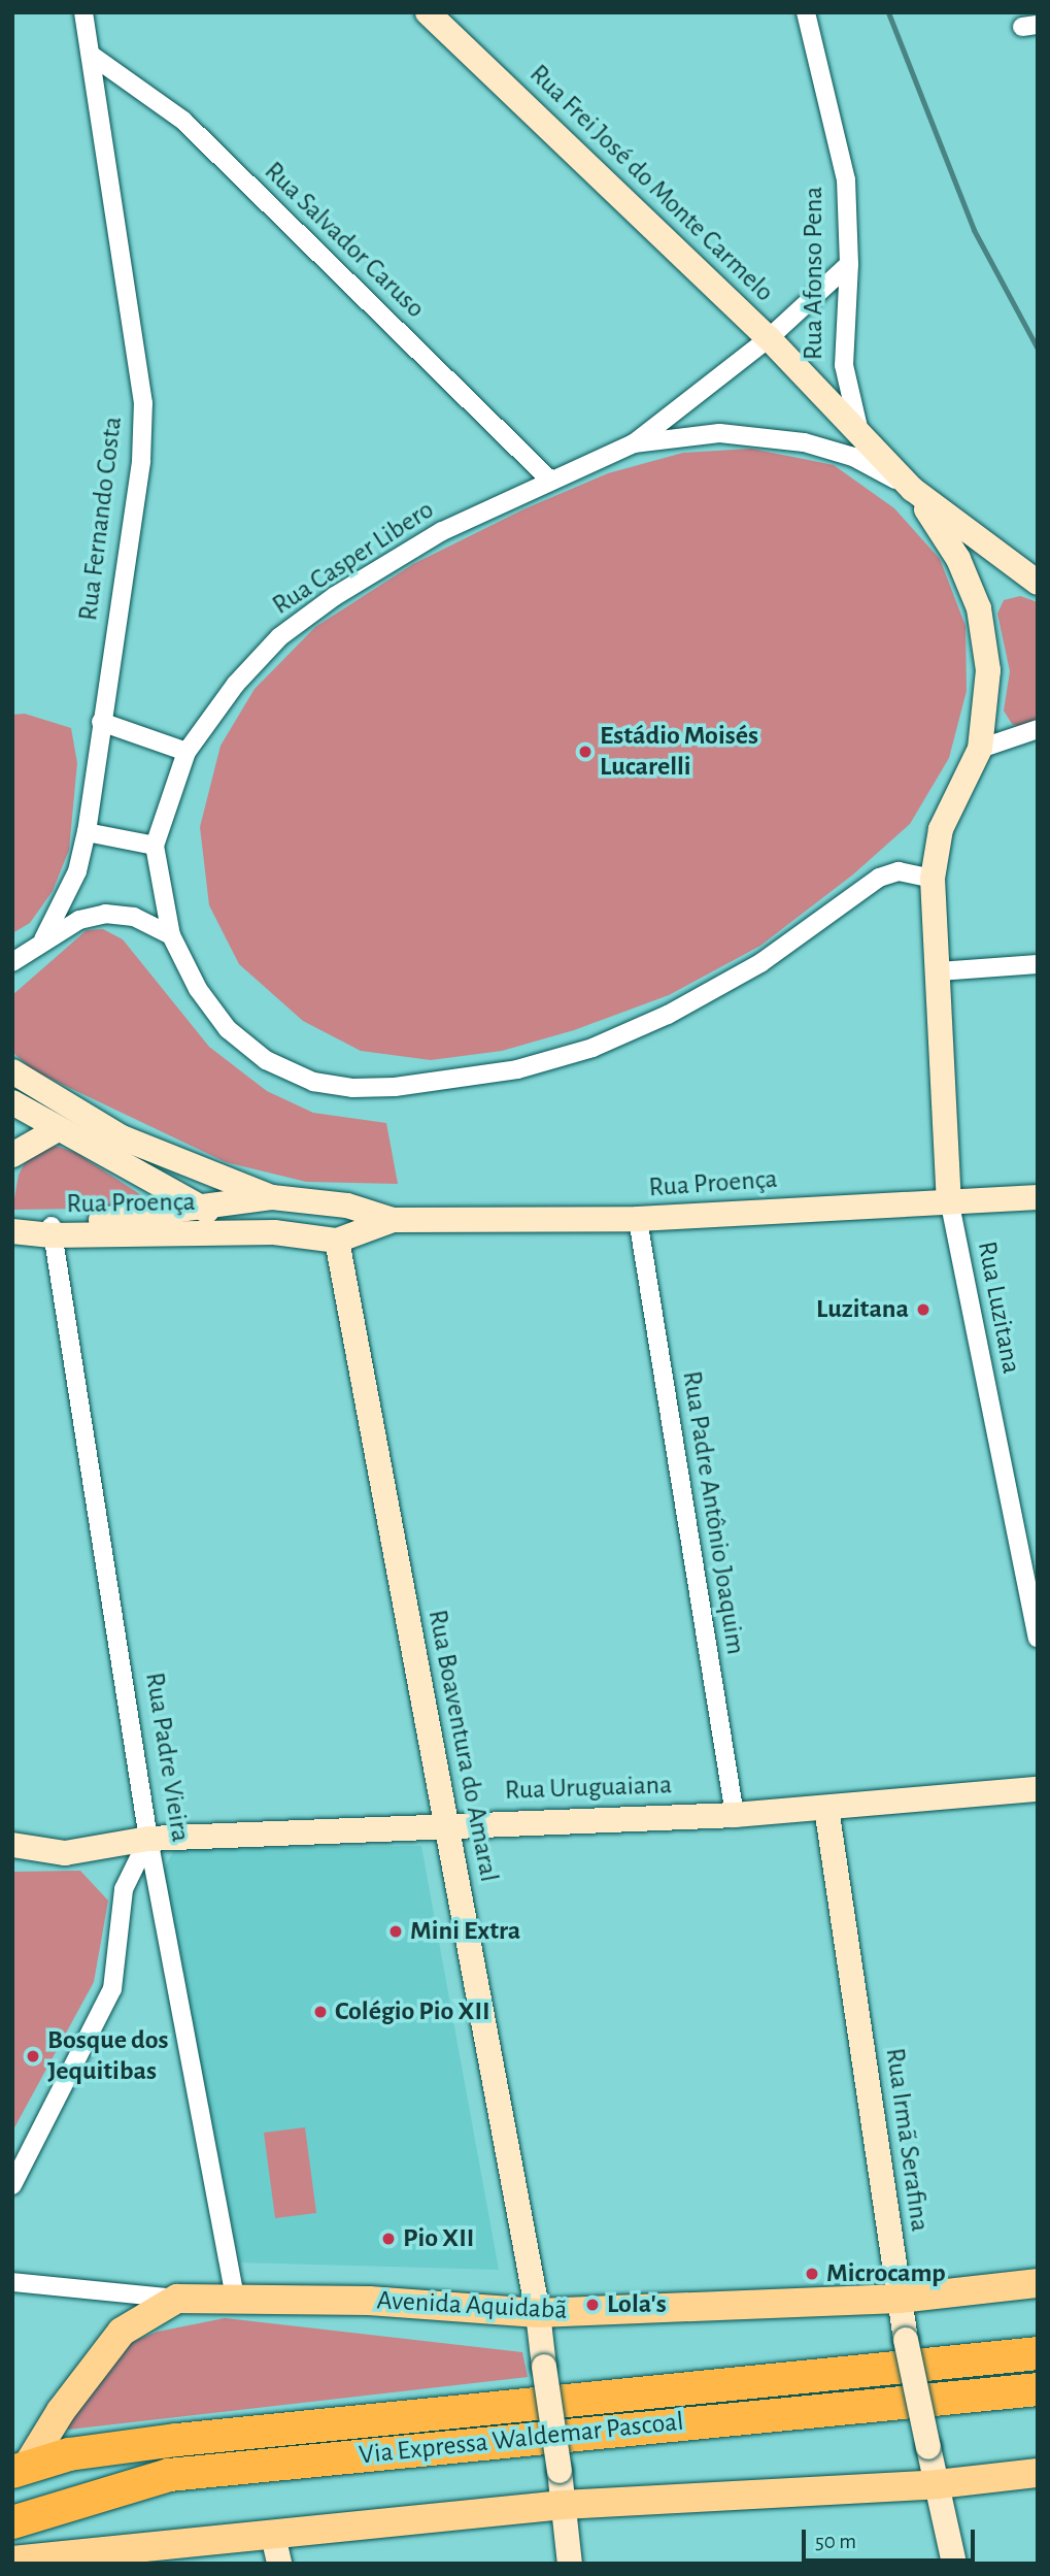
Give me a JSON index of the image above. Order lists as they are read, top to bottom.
{
  "streets": {
    "highway": ["Via Expressa Waldemar Pascoal"],
    "main road": [
      "Rua Frei José do Monte Carmelo",
      "Rua Afonso Pena",
      "Rua Proença",
      "Rua Boaventura do Amaral",
      "Rua Uruguaiana",
      "Rua Irmã Serafina",
      "Avenida Aquidabã"
    ],
    "street": [
      "Rua Salvador Caruso",
      "Rua Fernando Costa",
      "Rua Casper Libero",
      "Rua Luzitana",
      "Rua Padre Antônio Joaquim",
      "Rua Padre Vieira"
    ]
  },
  "crossings": [
    ["Rua Frei José do Monte Carmelo", "Rua Afonso Pena"],
    ["Rua Frei José do Monte Carmelo", "Rua Casper Libero"],
    ["Rua Salvador Caruso", "Rua Fernando Costa"],
    ["Rua Salvador Caruso", "Rua Casper Libero"],
    ["Rua Afonso Pena", "Rua Casper Libero"],
    ["Rua Fernando Costa", "Rua Casper Libero"],
    ["Rua Proença", "Rua Luzitana"],
    ["Rua Proença", "Rua Padre Antônio Joaquim"],
    ["Rua Proença", "Rua Boaventura do Amaral"],
    ["Rua Proença", "Rua Padre Vieira"],
    ["Rua Padre Antônio Joaquim", "Rua Uruguaiana"],
    ["Rua Boaventura do Amaral", "Rua Uruguaiana"],
    ["Rua Boaventura do Amaral", "Avenida Aquidabã"],
    ["Rua Padre Vieira", "Rua Uruguaiana"],
    ["Rua Padre Vieira", "Avenida Aquidabã"],
    ["Rua Uruguaiana", "Rua Irmã Serafina"],
    ["Rua Irmã Serafina", "Avenida Aquidabã"],
    ["Avenida Aquidabã", "Via Expressa Waldemar Pascoal"]
  ],
  "places": [
    "Estádio Moisés Lucarelli",
    "Luzitana",
    "Mini Extra",
    "Colégio Pio XII",
    "Bosque dos Jequitibas",
    "Pio XII",
    "Microcamp",
    "Lola's"
  ],
  "scale_bar": "50 m"
}
